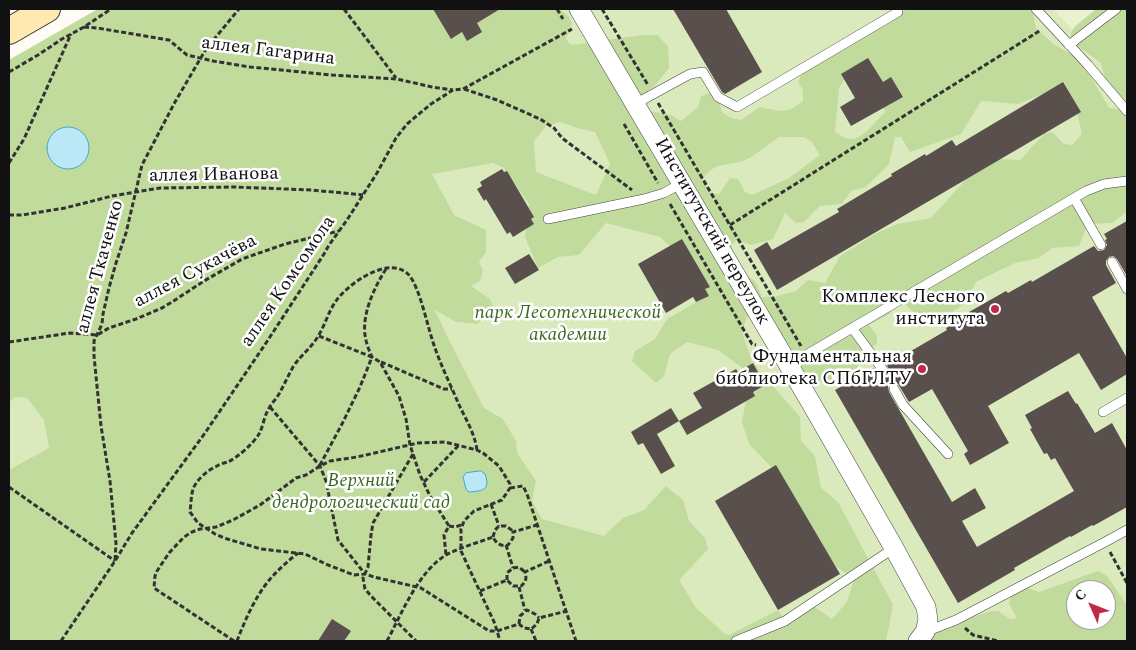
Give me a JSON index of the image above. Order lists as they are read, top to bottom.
{
  "streets": {
    "street": ["Институтский переулок"],
    "path": [
      "аллея Гагарина",
      "аллея Иванова",
      "аллея Ткаченко",
      "аллея Сукачёва",
      "аллея Комсомола"
    ]
  },
  "crossings": [
    ["аллея Гагарина", "аллея Ткаченко"],
    ["аллея Гагарина", "аллея Комсомола"],
    ["аллея Иванова", "аллея Ткаченко"],
    ["аллея Иванова", "аллея Комсомола"],
    ["Институтский переулок", "аллея Комсомола"],
    ["аллея Ткаченко", "аллея Сукачёва"],
    ["аллея Ткаченко", "аллея Комсомола"],
    ["аллея Сукачёва", "аллея Комсомола"]
  ],
  "parks": ["парк Лесотехнической академии", "Верхний дендрологический сад"],
  "places": ["Комплекс Лесного института", "Фундаментальная библиотека СПбГЛТУ"],
  "north": "top left"
}
